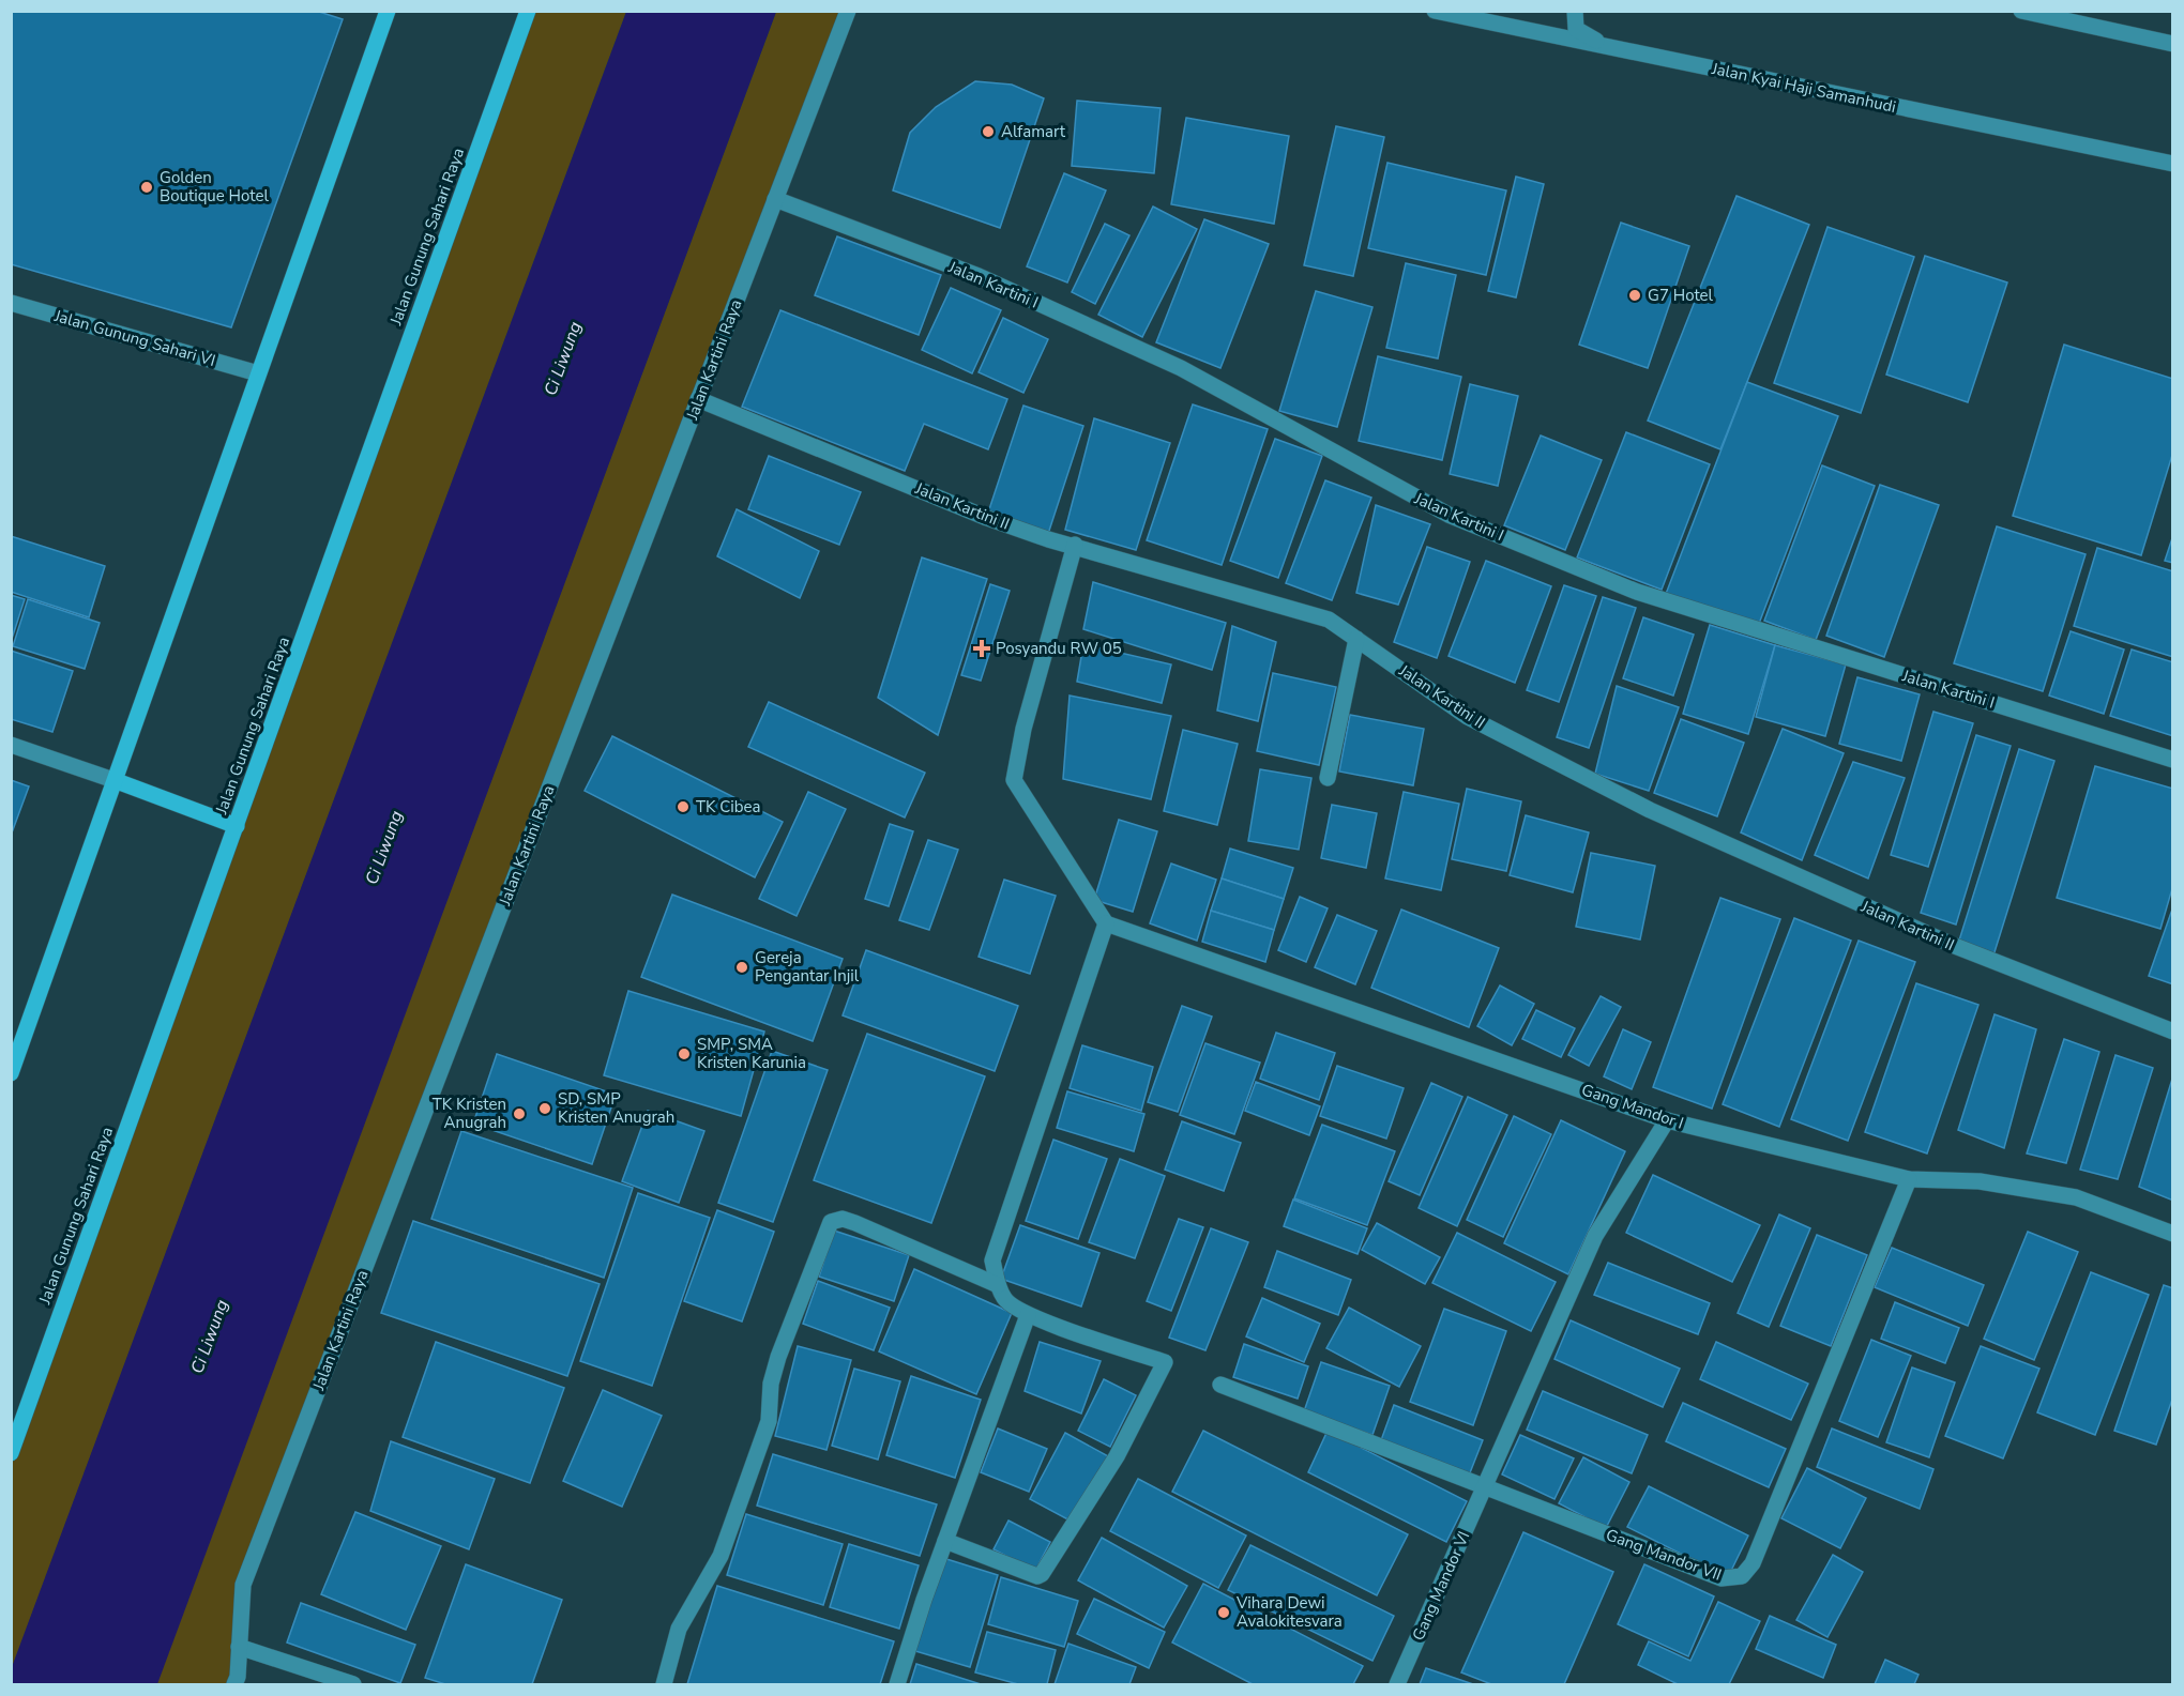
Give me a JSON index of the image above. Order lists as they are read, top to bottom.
{
  "streets": {
    "main road": ["Jalan Gunung Sahari Raya"],
    "street": [
      "Jalan Kyai Haji Samanhudi",
      "Jalan Kartini I",
      "Jalan Gunung Sahari VI",
      "Jalan Kartini Raya",
      "Jalan Kartini II",
      "Gang Mandor I",
      "Gang Mandor VII",
      "Gang Mandor VI"
    ]
  },
  "crossings": [
    ["Jalan Kartini I", "Jalan Kartini Raya"],
    ["Jalan Kartini Raya", "Jalan Kartini II"],
    ["Gang Mandor I", "Gang Mandor VII"],
    ["Gang Mandor I", "Gang Mandor VI"],
    ["Gang Mandor VII", "Gang Mandor VI"]
  ],
  "water": ["Ci Liwung"],
  "places": {
    "other": [
      "Alfamart",
      "Golden Boutique Hotel",
      "G7 Hotel",
      "TK Cibea",
      "Gereja Pengantar Injil",
      "SMP, SMA Kristen Karunia",
      "SD, SMP Kristen Anugrah",
      "TK Kristen Anugrah",
      "Vihara Dewi Avalokitesvara"
    ],
    "health": ["Posyandu RW 05"]
  }
}
